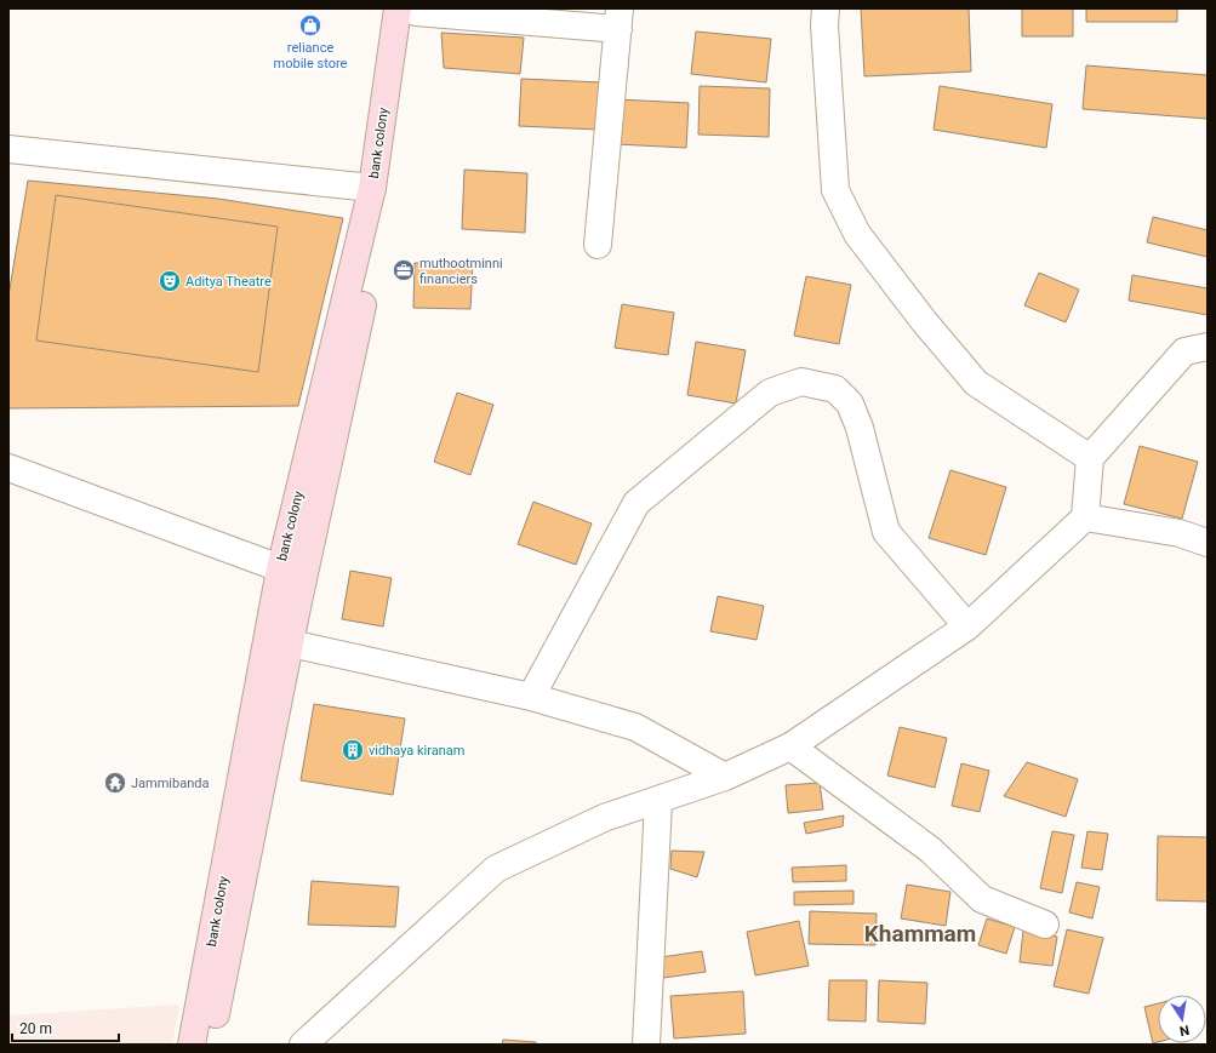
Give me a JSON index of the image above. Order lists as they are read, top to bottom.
{
  "streets": {
    "main road": ["bank colony"]
  },
  "districts": ["Khammam"],
  "places": {
    "shop": ["reliance mobile store"],
    "office": ["muthootminni financiers"],
    "theatre": ["Aditya Theatre"],
    "building": ["vidhaya kiranam"],
    "temple": ["Jammibanda"]
  },
  "scale_bar": "20 m",
  "north": "bottom"
}
